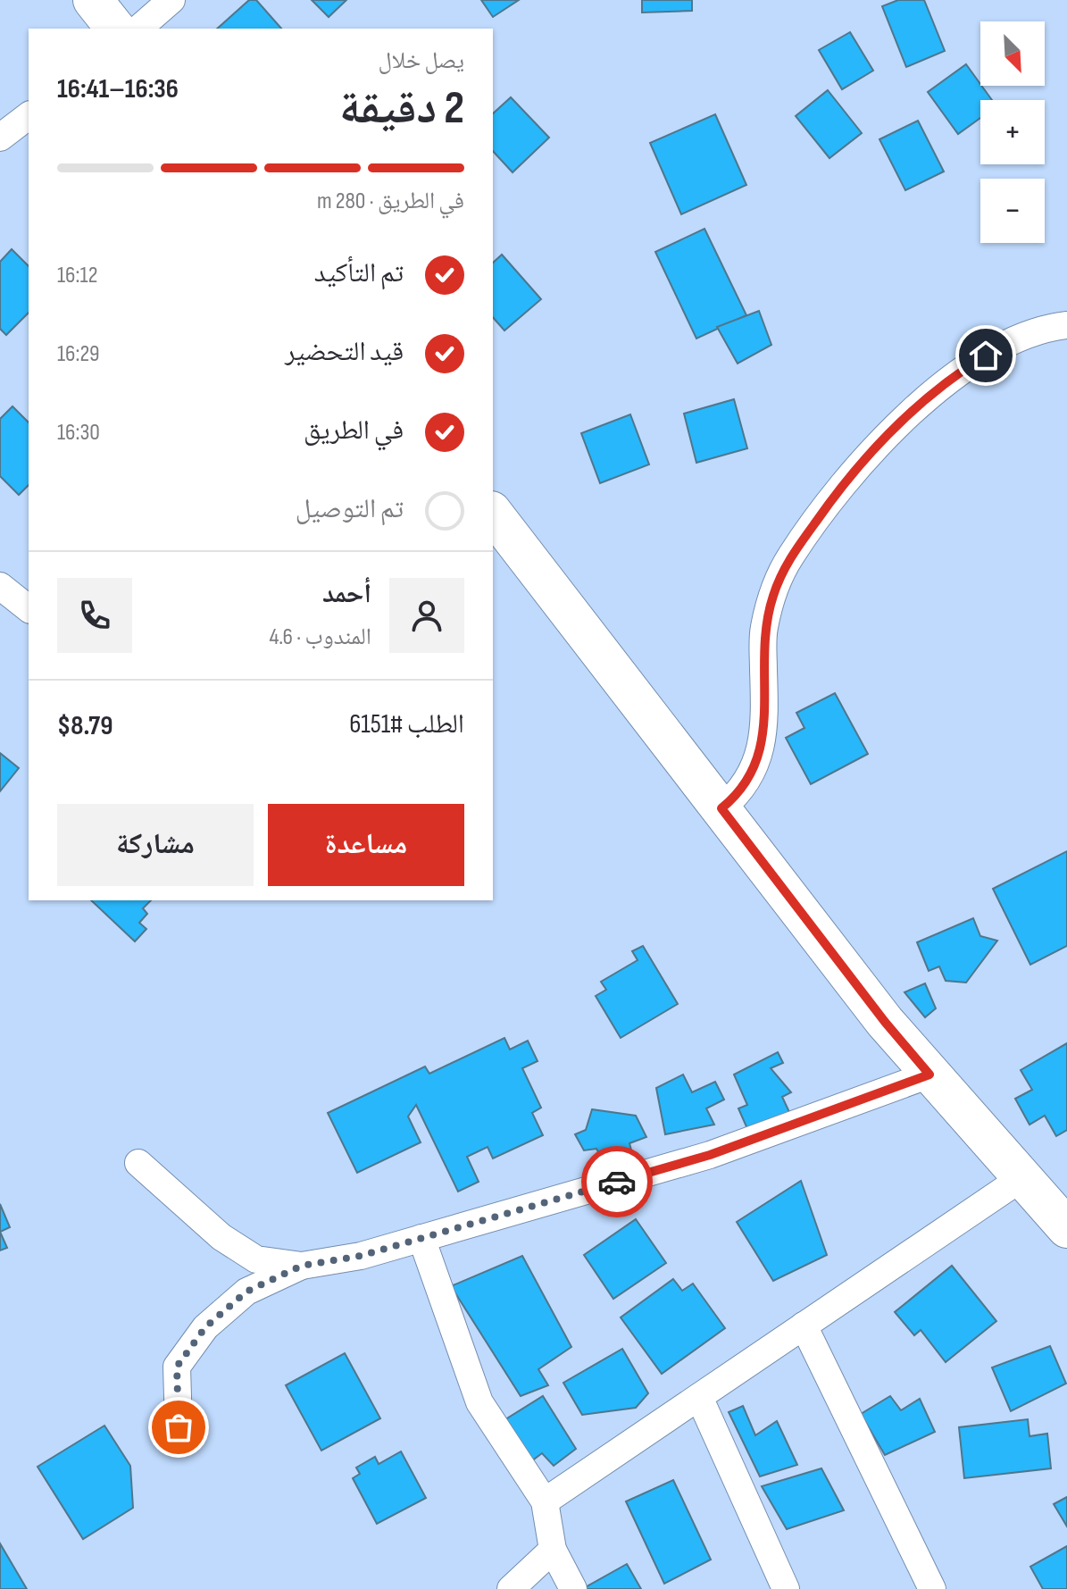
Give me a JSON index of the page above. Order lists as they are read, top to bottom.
{
  "north": "bottom right",
  "page": {
    "map_buttons": ["+", "−"],
    "heading": ["2 دقيقة", "يصل خلال", "16:36–16:41"],
    "panel": [
      "أحمد",
      "المندوب · 4.6",
      "الطلب #6151",
      "$8.79"
    ],
    "bar": "في الطريق · 280 m",
    "list": [
      ["تم التأكيد", "16:12"],
      ["قيد التحضير", "16:29"],
      ["في الطريق", "16:30"],
      "تم التوصيل"
    ],
    "buttons": ["مساعدة", "مشاركة"]
  }
}
